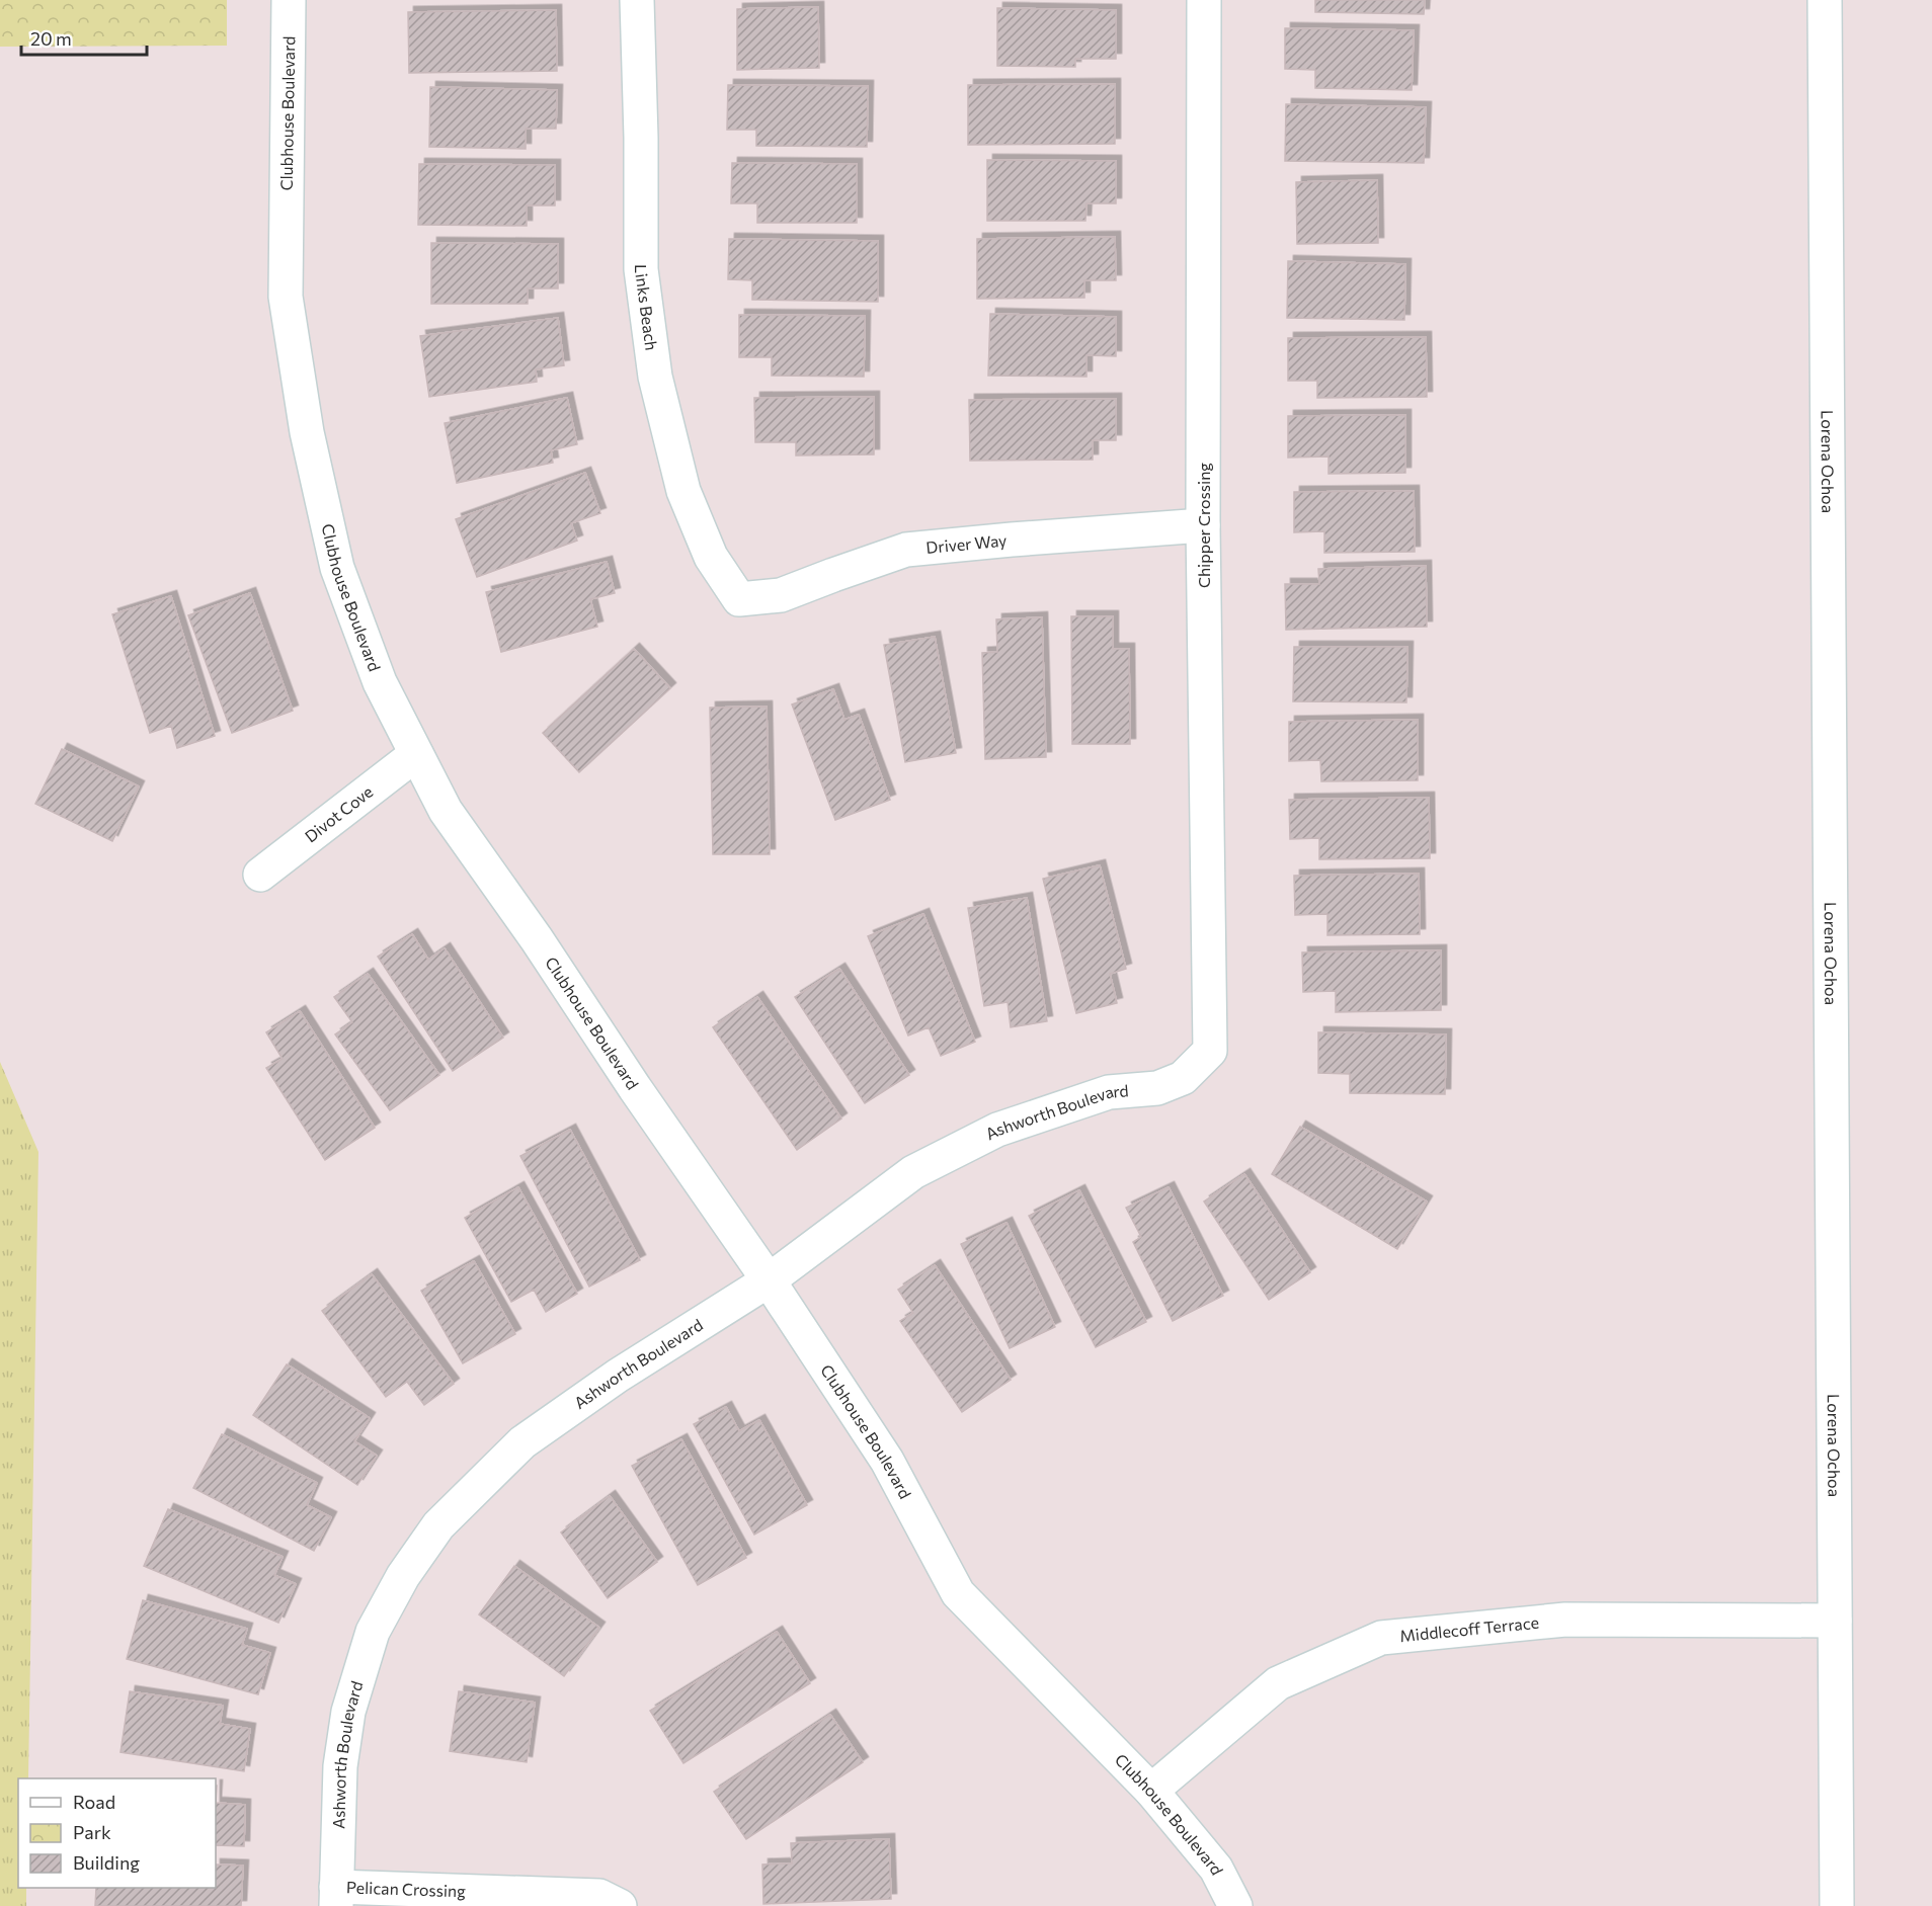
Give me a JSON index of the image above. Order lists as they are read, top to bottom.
{
  "streets": {
    "street": [
      "Clubhouse Boulevard",
      "Links Beach",
      "Lorena Ochoa",
      "Chipper Crossing",
      "Driver Way",
      "Divot Cove",
      "Ashworth Boulevard",
      "Middlecoff Terrace",
      "Pelican Crossing"
    ]
  },
  "crossings": [
    ["Clubhouse Boulevard", "Divot Cove"],
    ["Clubhouse Boulevard", "Ashworth Boulevard"],
    ["Clubhouse Boulevard", "Middlecoff Terrace"],
    ["Links Beach", "Driver Way"],
    ["Lorena Ochoa", "Middlecoff Terrace"],
    ["Chipper Crossing", "Driver Way"],
    ["Chipper Crossing", "Ashworth Boulevard"],
    ["Ashworth Boulevard", "Pelican Crossing"]
  ],
  "legend": ["Road", "Park", "Building"],
  "scale_bar": "20 m"
}
